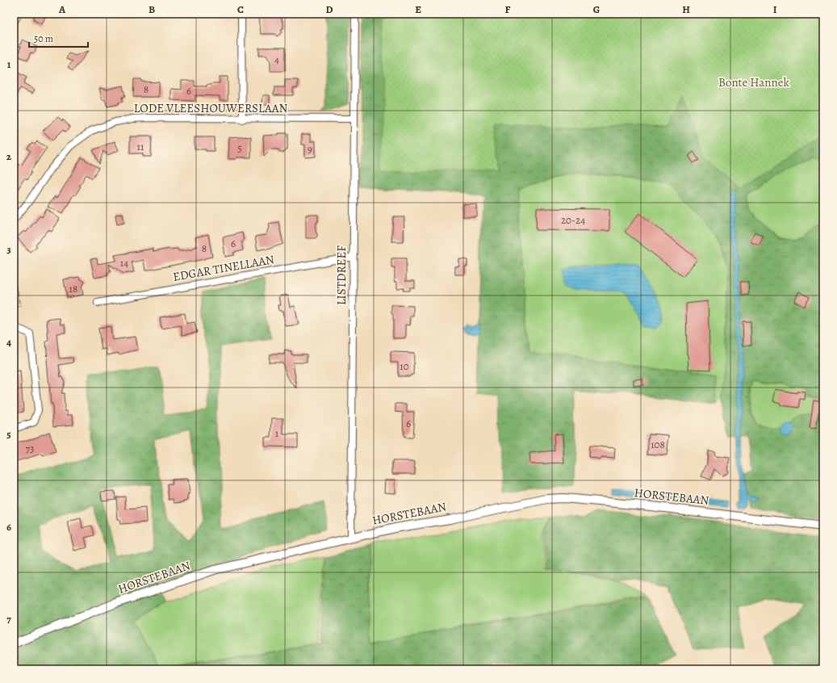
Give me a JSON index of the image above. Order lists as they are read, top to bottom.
{
  "streets": {
    "street": [
      "LODE VLEESHOUWERSLAAN",
      "EDGAR TINELLAAN",
      "LISTDREEF",
      "HORSTEBAAN"
    ]
  },
  "crossings": [
    ["LODE VLEESHOUWERSLAAN", "LISTDREEF"],
    ["EDGAR TINELLAAN", "LISTDREEF"],
    ["LISTDREEF", "HORSTEBAAN"]
  ],
  "parks": ["Bonte Hannek"],
  "house_numbers": [
    "4",
    "8",
    "6",
    "11",
    "5",
    "9",
    "20-24",
    "6",
    "8",
    "14",
    "18",
    "10",
    "6",
    "1",
    "108",
    "73"
  ],
  "scale_bar": "50 m",
  "grid": {
    "columns": [
      "A",
      "B",
      "C",
      "D",
      "E",
      "F",
      "G",
      "H",
      "I"
    ],
    "rows": [
      "1",
      "2",
      "3",
      "4",
      "5",
      "6",
      "7"
    ]
  }
}
